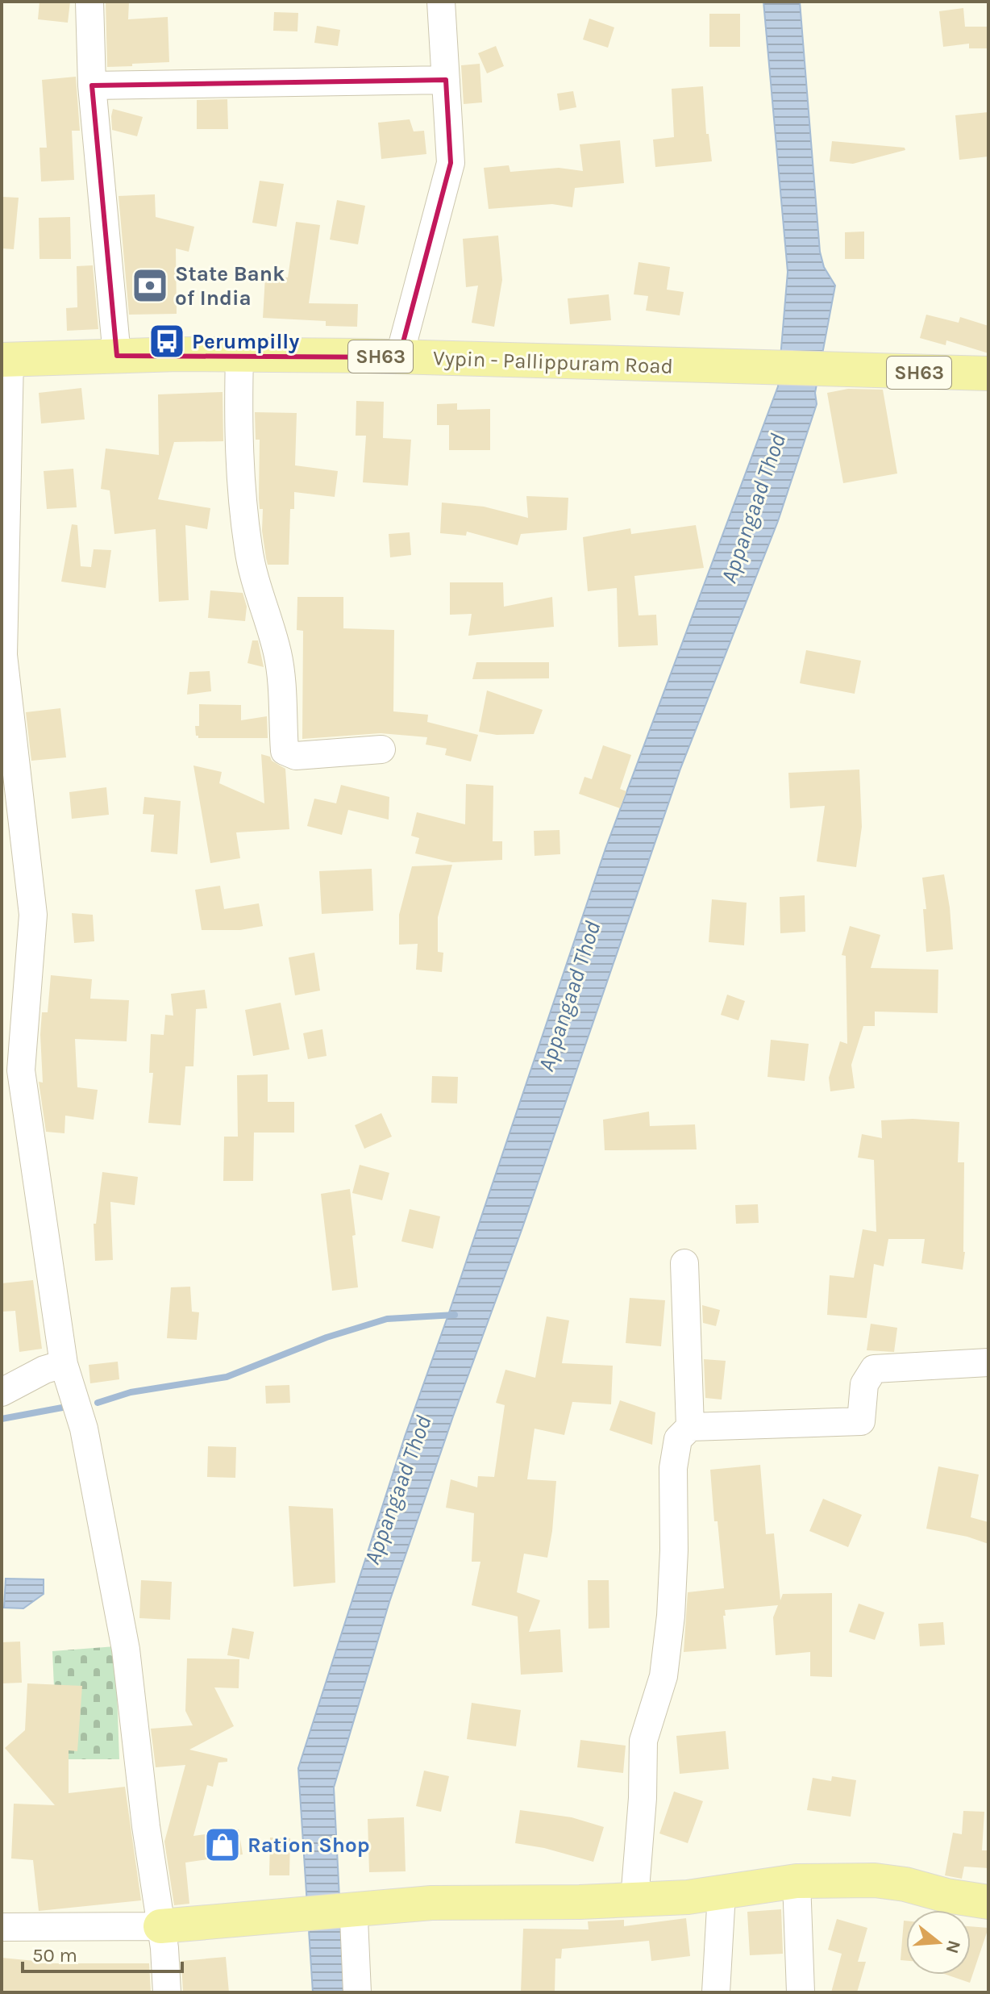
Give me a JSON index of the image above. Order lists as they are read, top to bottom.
{
  "streets": {
    "main road": ["SH63", "Vypin - Pallippuram Road"]
  },
  "water": ["Appangaad Thod"],
  "places": {
    "bank": ["State Bank of India"],
    "bus stop": ["Perumpilly"],
    "shop": ["Ration Shop"]
  },
  "scale_bar": "50 m",
  "north": "right"
}
